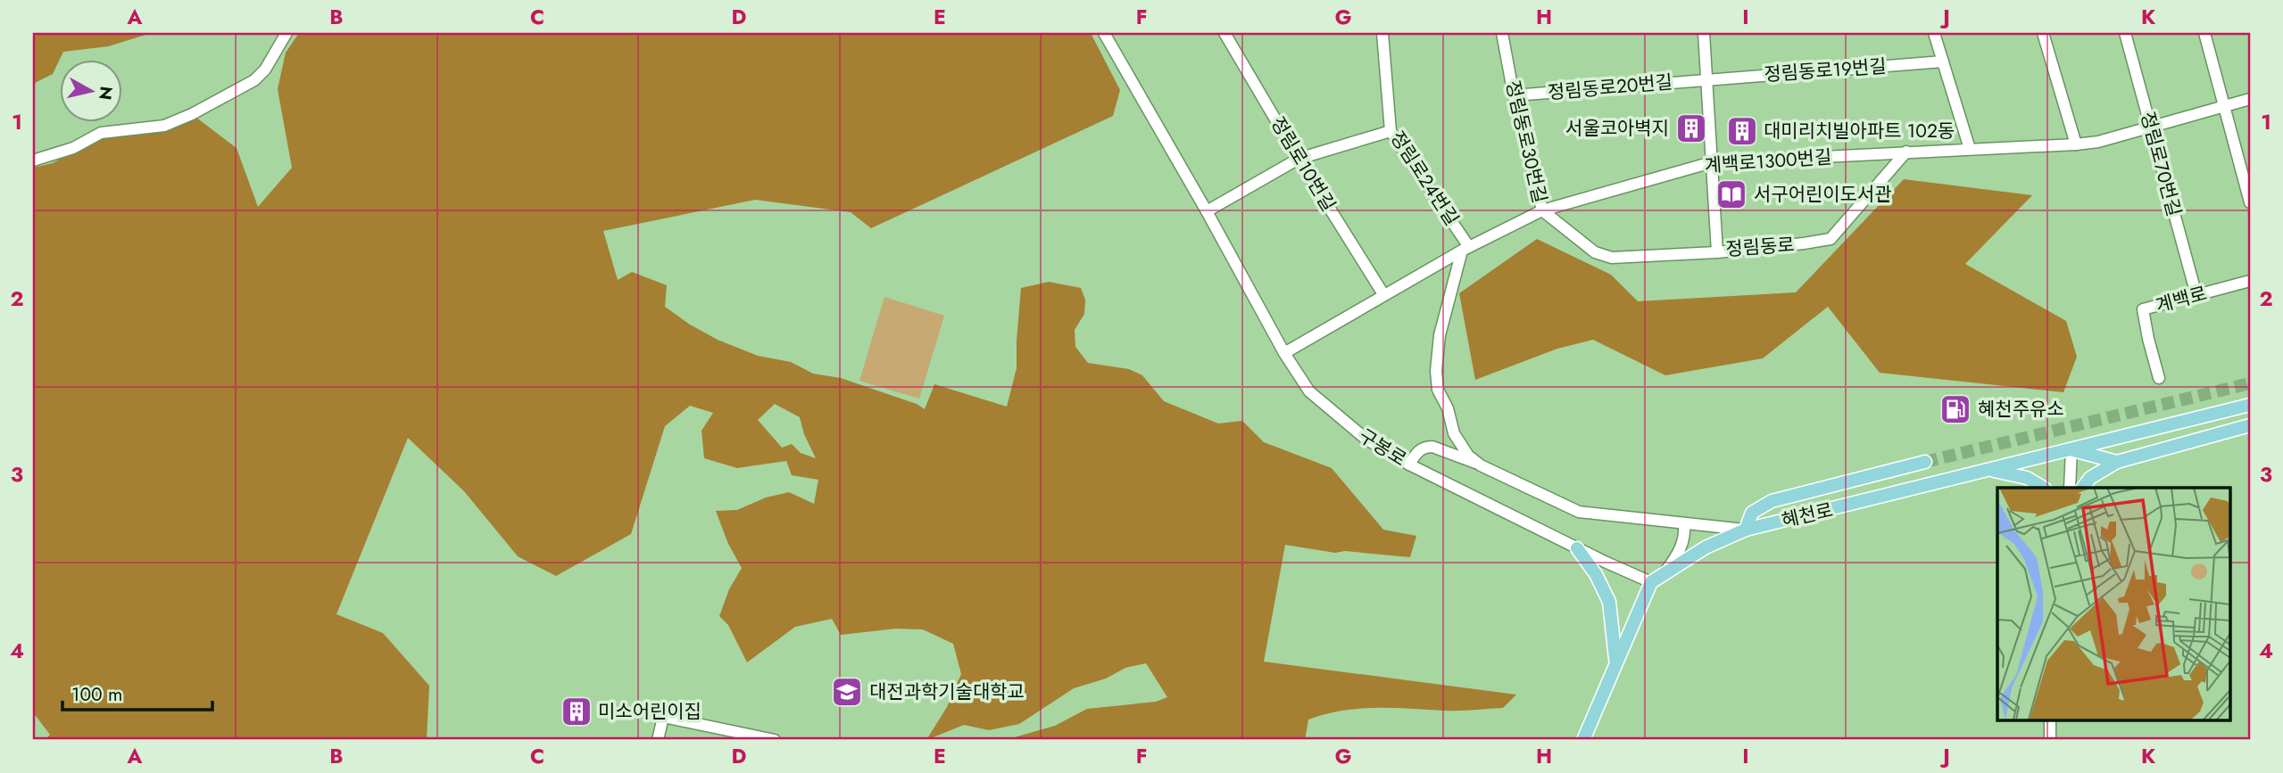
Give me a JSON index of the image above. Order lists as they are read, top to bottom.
{
  "streets": {
    "main road": ["혜천로"],
    "street": [
      "정림동로19번길",
      "정림동로20번길",
      "정림동로30번길",
      "계백로1300번길",
      "정림로10번길",
      "정림로70번길",
      "정림로24번길",
      "정림동로",
      "계백로",
      "구봉로"
    ]
  },
  "crossings": [
    ["정림동로19번길", "정림동로20번길"],
    ["정림동로19번길", "정림동로"],
    ["정림동로20번길", "정림동로30번길"],
    ["정림동로20번길", "정림동로"],
    ["정림동로30번길", "계백로1300번길"],
    ["정림동로30번길", "정림동로"],
    ["계백로1300번길", "정림로10번길"],
    ["계백로1300번길", "정림로70번길"],
    ["계백로1300번길", "정림로24번길"],
    ["계백로1300번길", "정림동로"],
    ["계백로1300번길", "구봉로"],
    ["정림로70번길", "계백로"],
    ["정림로24번길", "혜천로"],
    ["구봉로", "혜천로"]
  ],
  "places": {
    "building": ["서울코아벽지", "대미리치빌아파트 102동", "미소어린이집"],
    "library": ["서구어린이도서관"],
    "fuel station": ["혜천주유소"],
    "school or university": ["대전과학기술대학교"]
  },
  "scale_bar": "100 m",
  "north": "right",
  "grid": {
    "columns": [
      "A",
      "B",
      "C",
      "D",
      "E",
      "F",
      "G",
      "H",
      "I",
      "J",
      "K"
    ],
    "rows": [
      "1",
      "2",
      "3",
      "4"
    ]
  }
}
